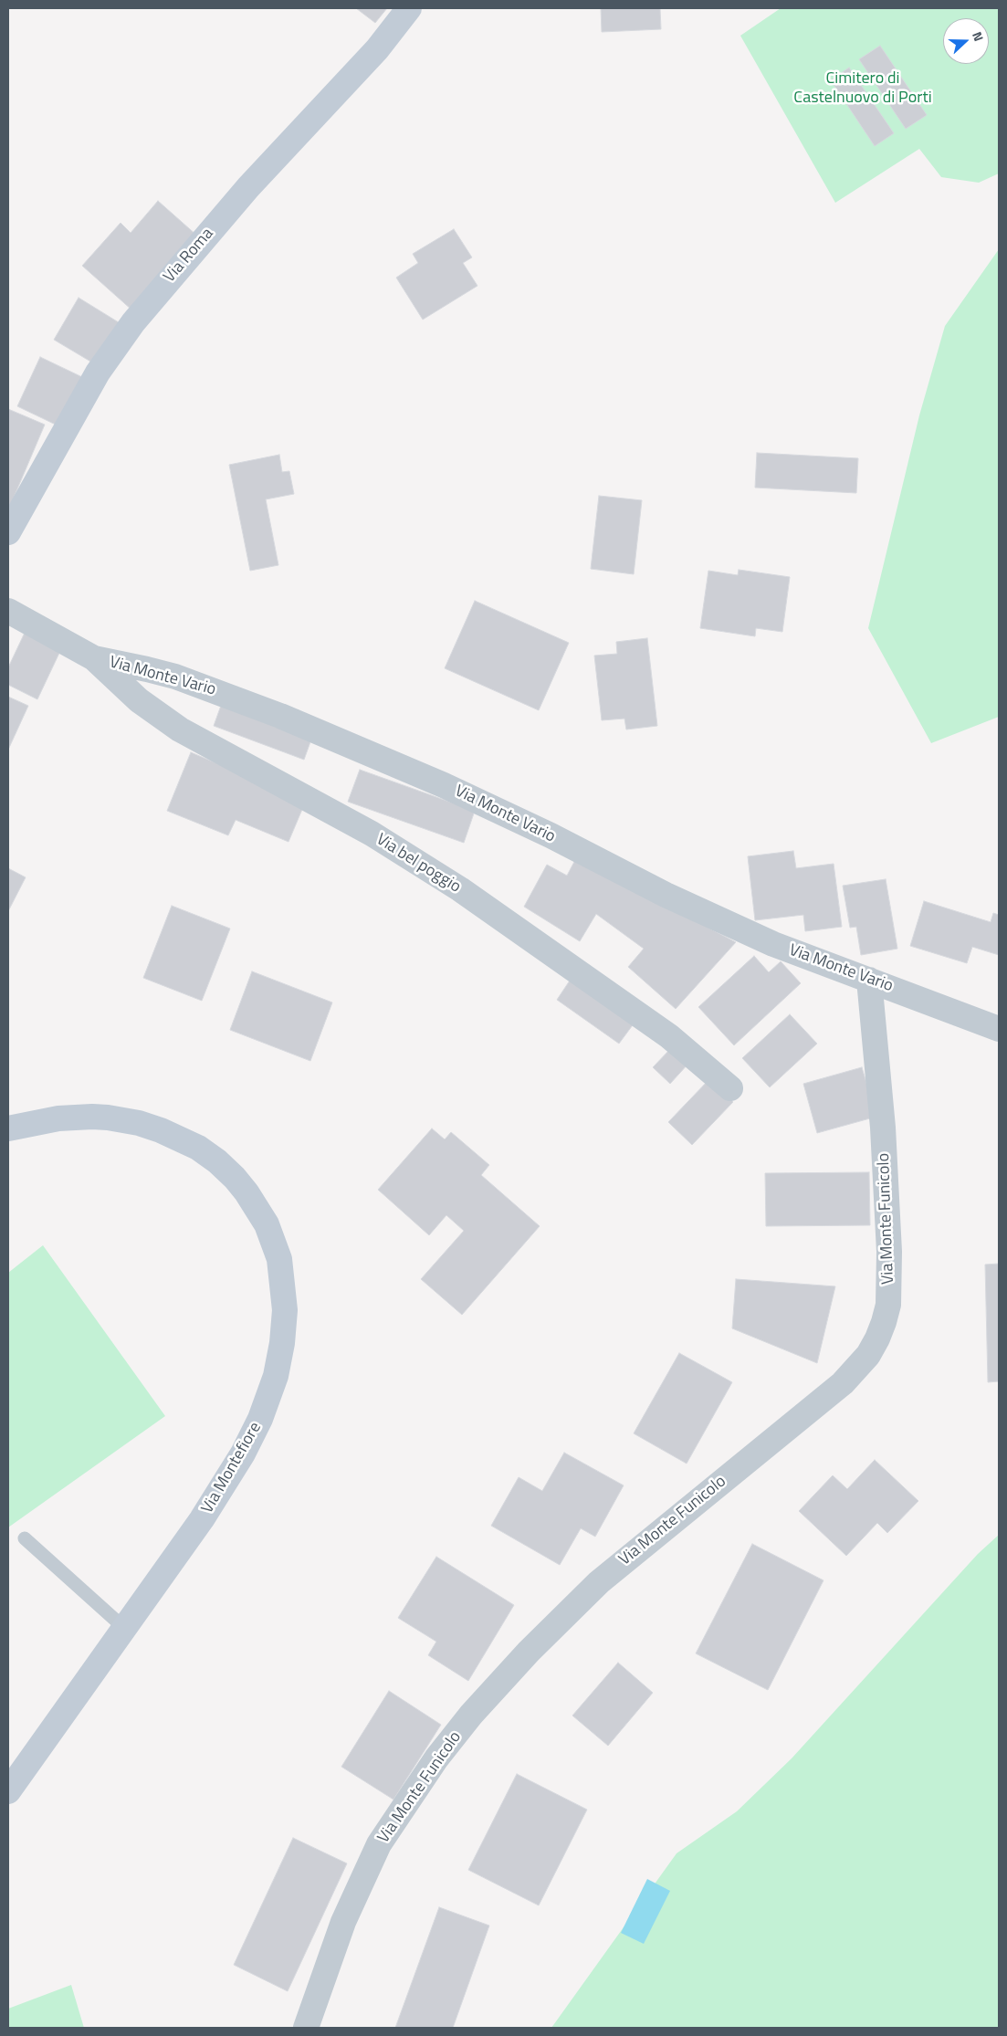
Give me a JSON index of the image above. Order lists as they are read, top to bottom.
{
  "streets": {
    "main road": ["Via Roma", "Via Montefiore"],
    "street": ["Via Monte Vario", "Via bel poggio", "Via Monte Funicolo"]
  },
  "crossings": [
    ["Via Monte Vario", "Via bel poggio"],
    ["Via Monte Vario", "Via Monte Funicolo"]
  ],
  "parks": ["Cimitero di Castelnuovo di Porti"],
  "north": "right"
}
